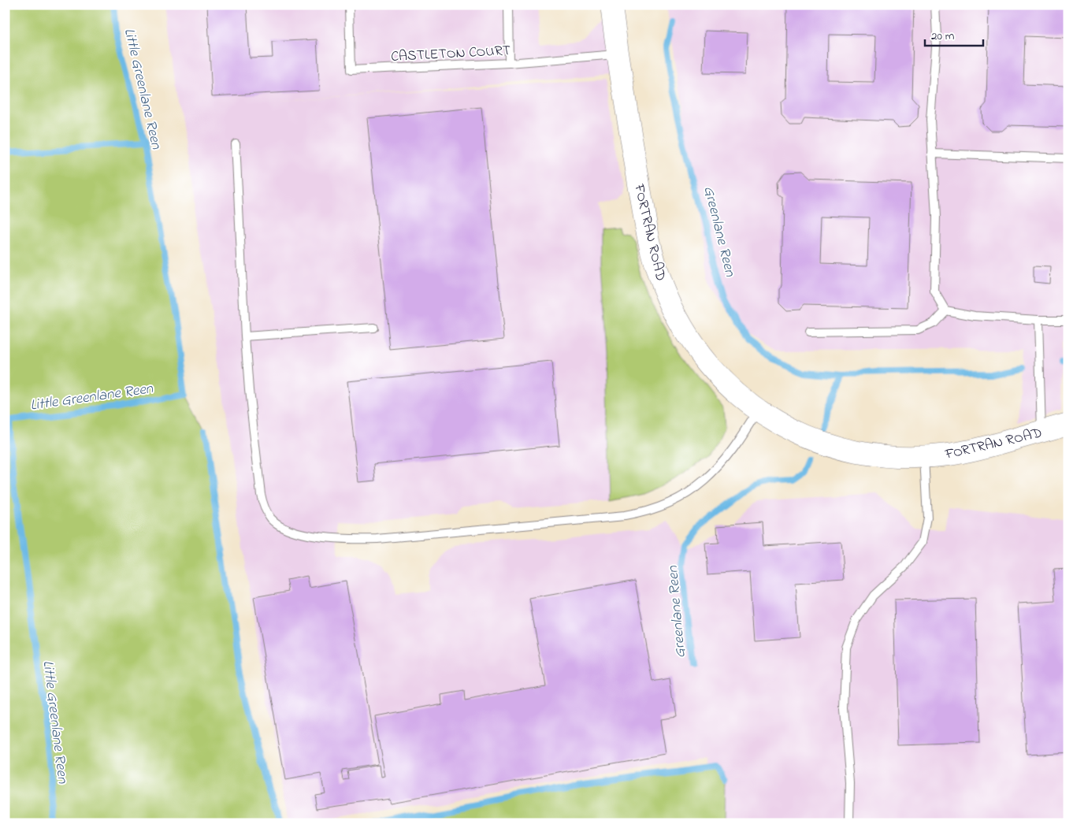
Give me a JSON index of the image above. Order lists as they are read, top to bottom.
{
  "streets": {
    "street": ["FORTRAN ROAD"],
    "lane": ["CASTLETON COURT"]
  },
  "crossings": [
    ["CASTLETON COURT", "FORTRAN ROAD"]
  ],
  "water": ["Little Greenlane Reen", "Greenlane Reen"],
  "scale_bar": "20 m"
}
